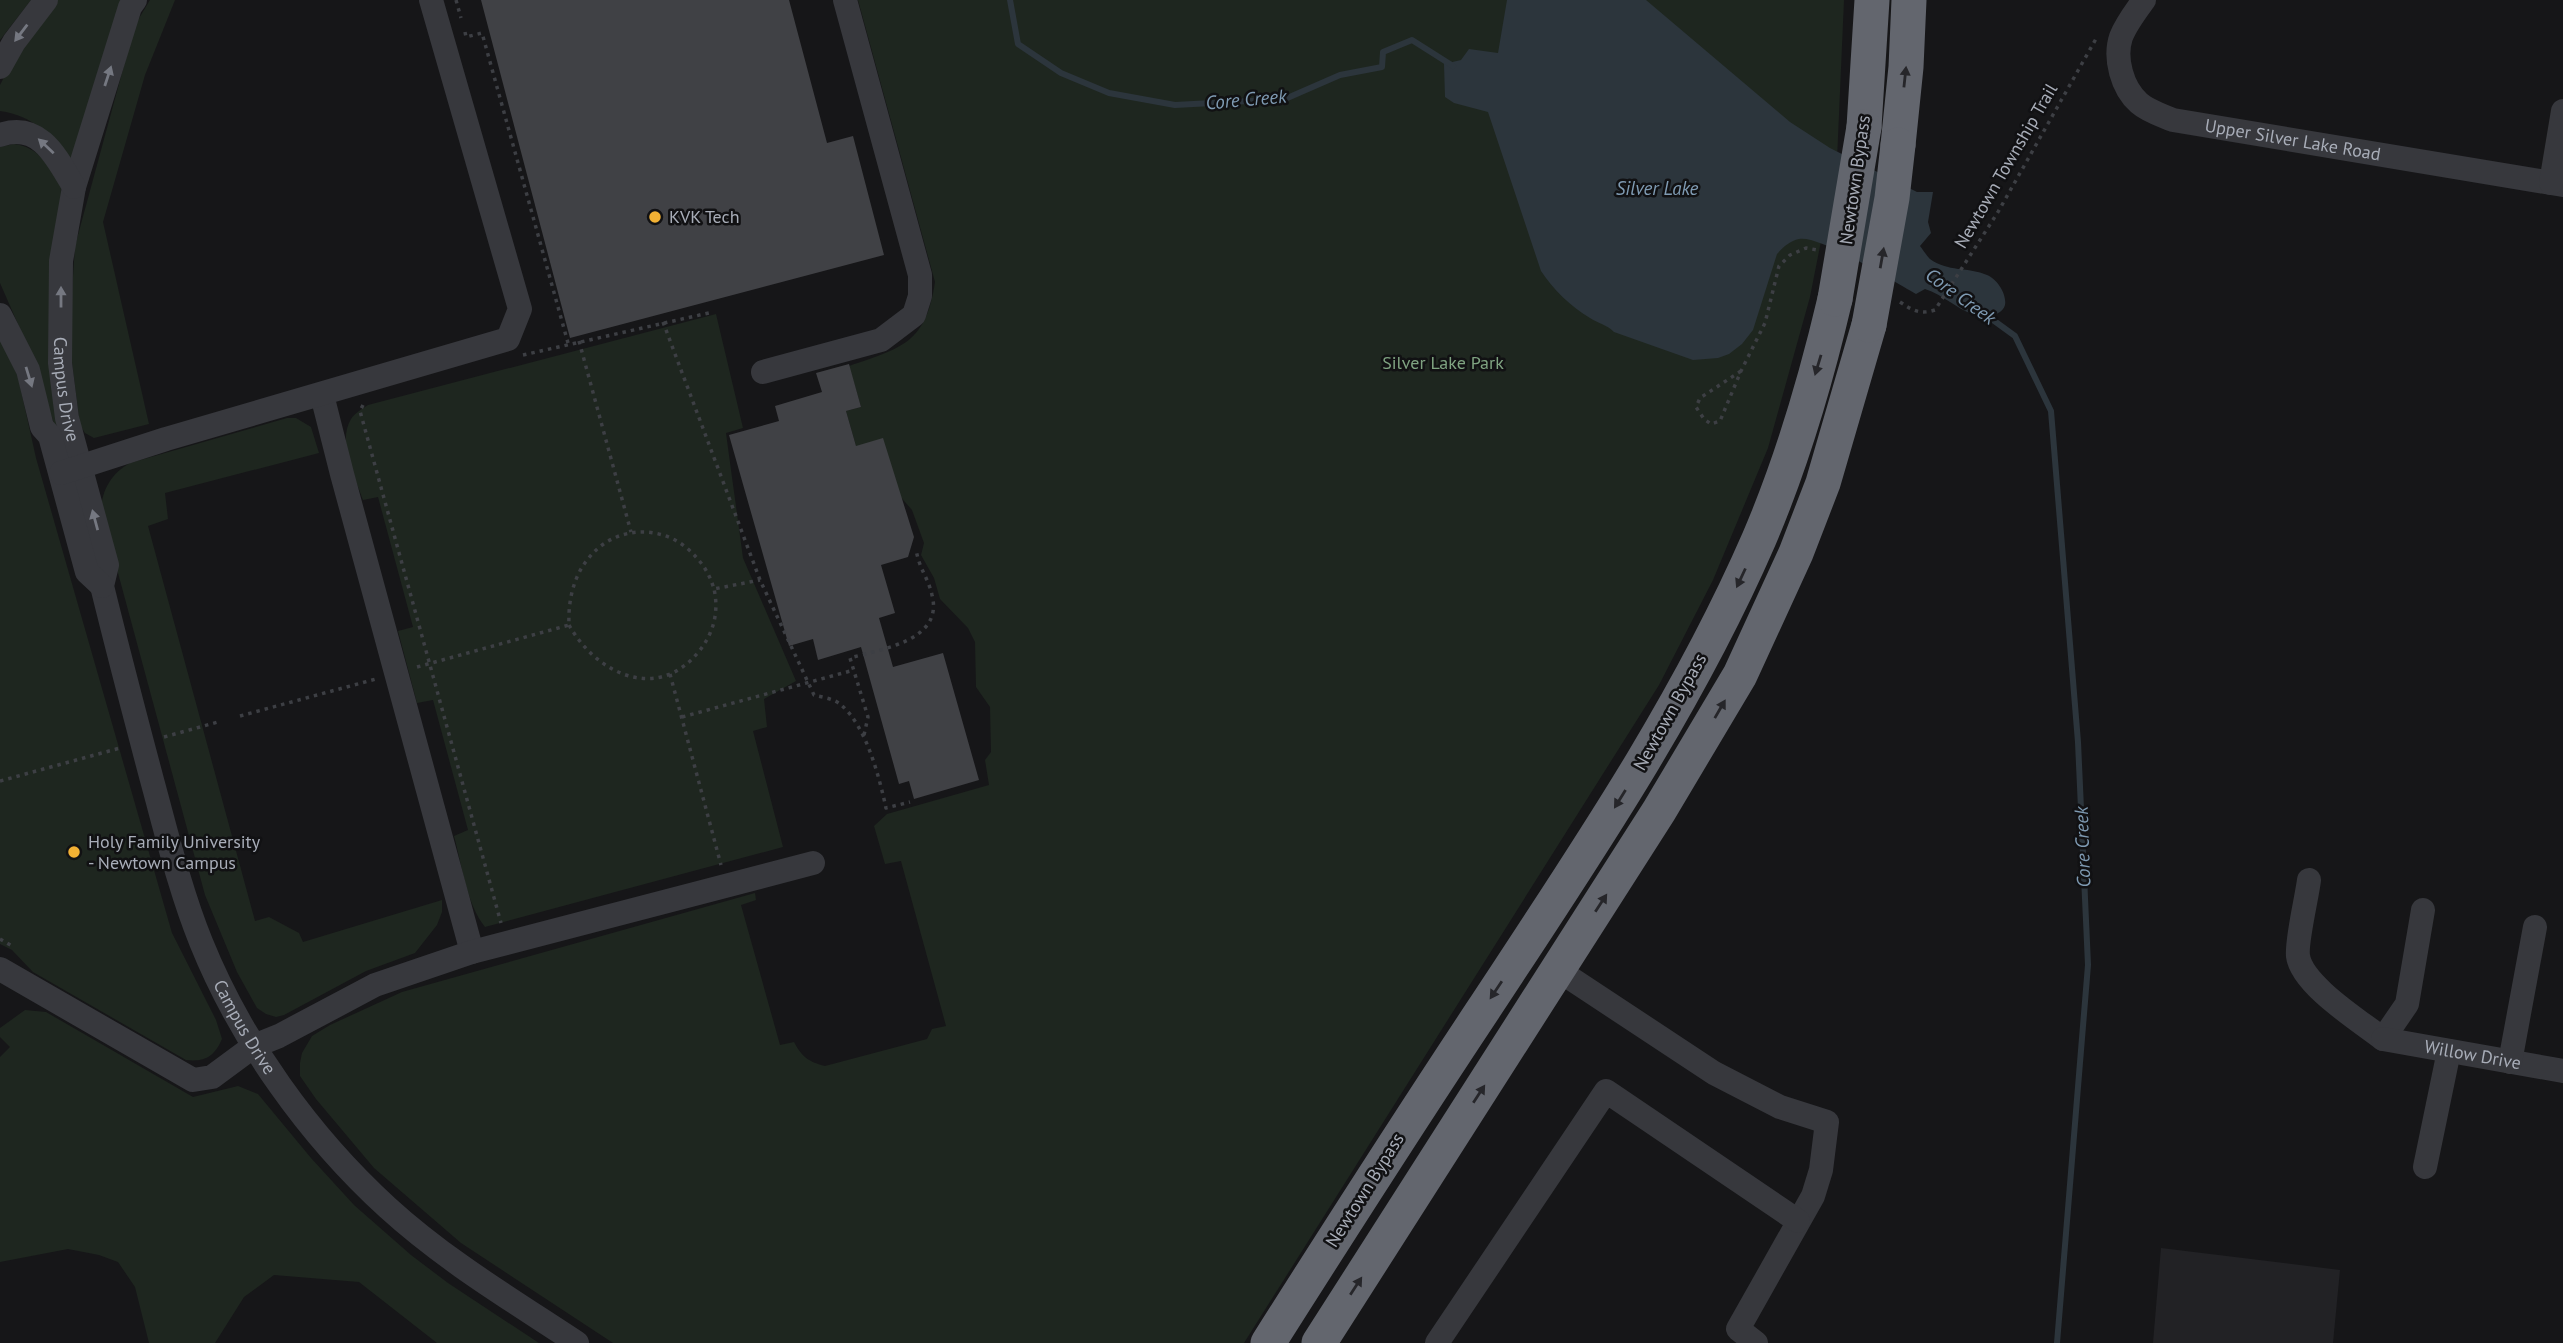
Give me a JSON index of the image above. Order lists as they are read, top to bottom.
{
  "streets": {
    "highway": ["Newtown Bypass"],
    "street": ["Upper Silver Lake Road", "Campus Drive", "Willow Drive"],
    "path": ["Newtown Township Trail"]
  },
  "water": ["Core Creek", "Silver Lake"],
  "parks": ["Silver Lake Park"],
  "places": ["KVK Tech", "Holy Family University - Newtown Campus"]
}
